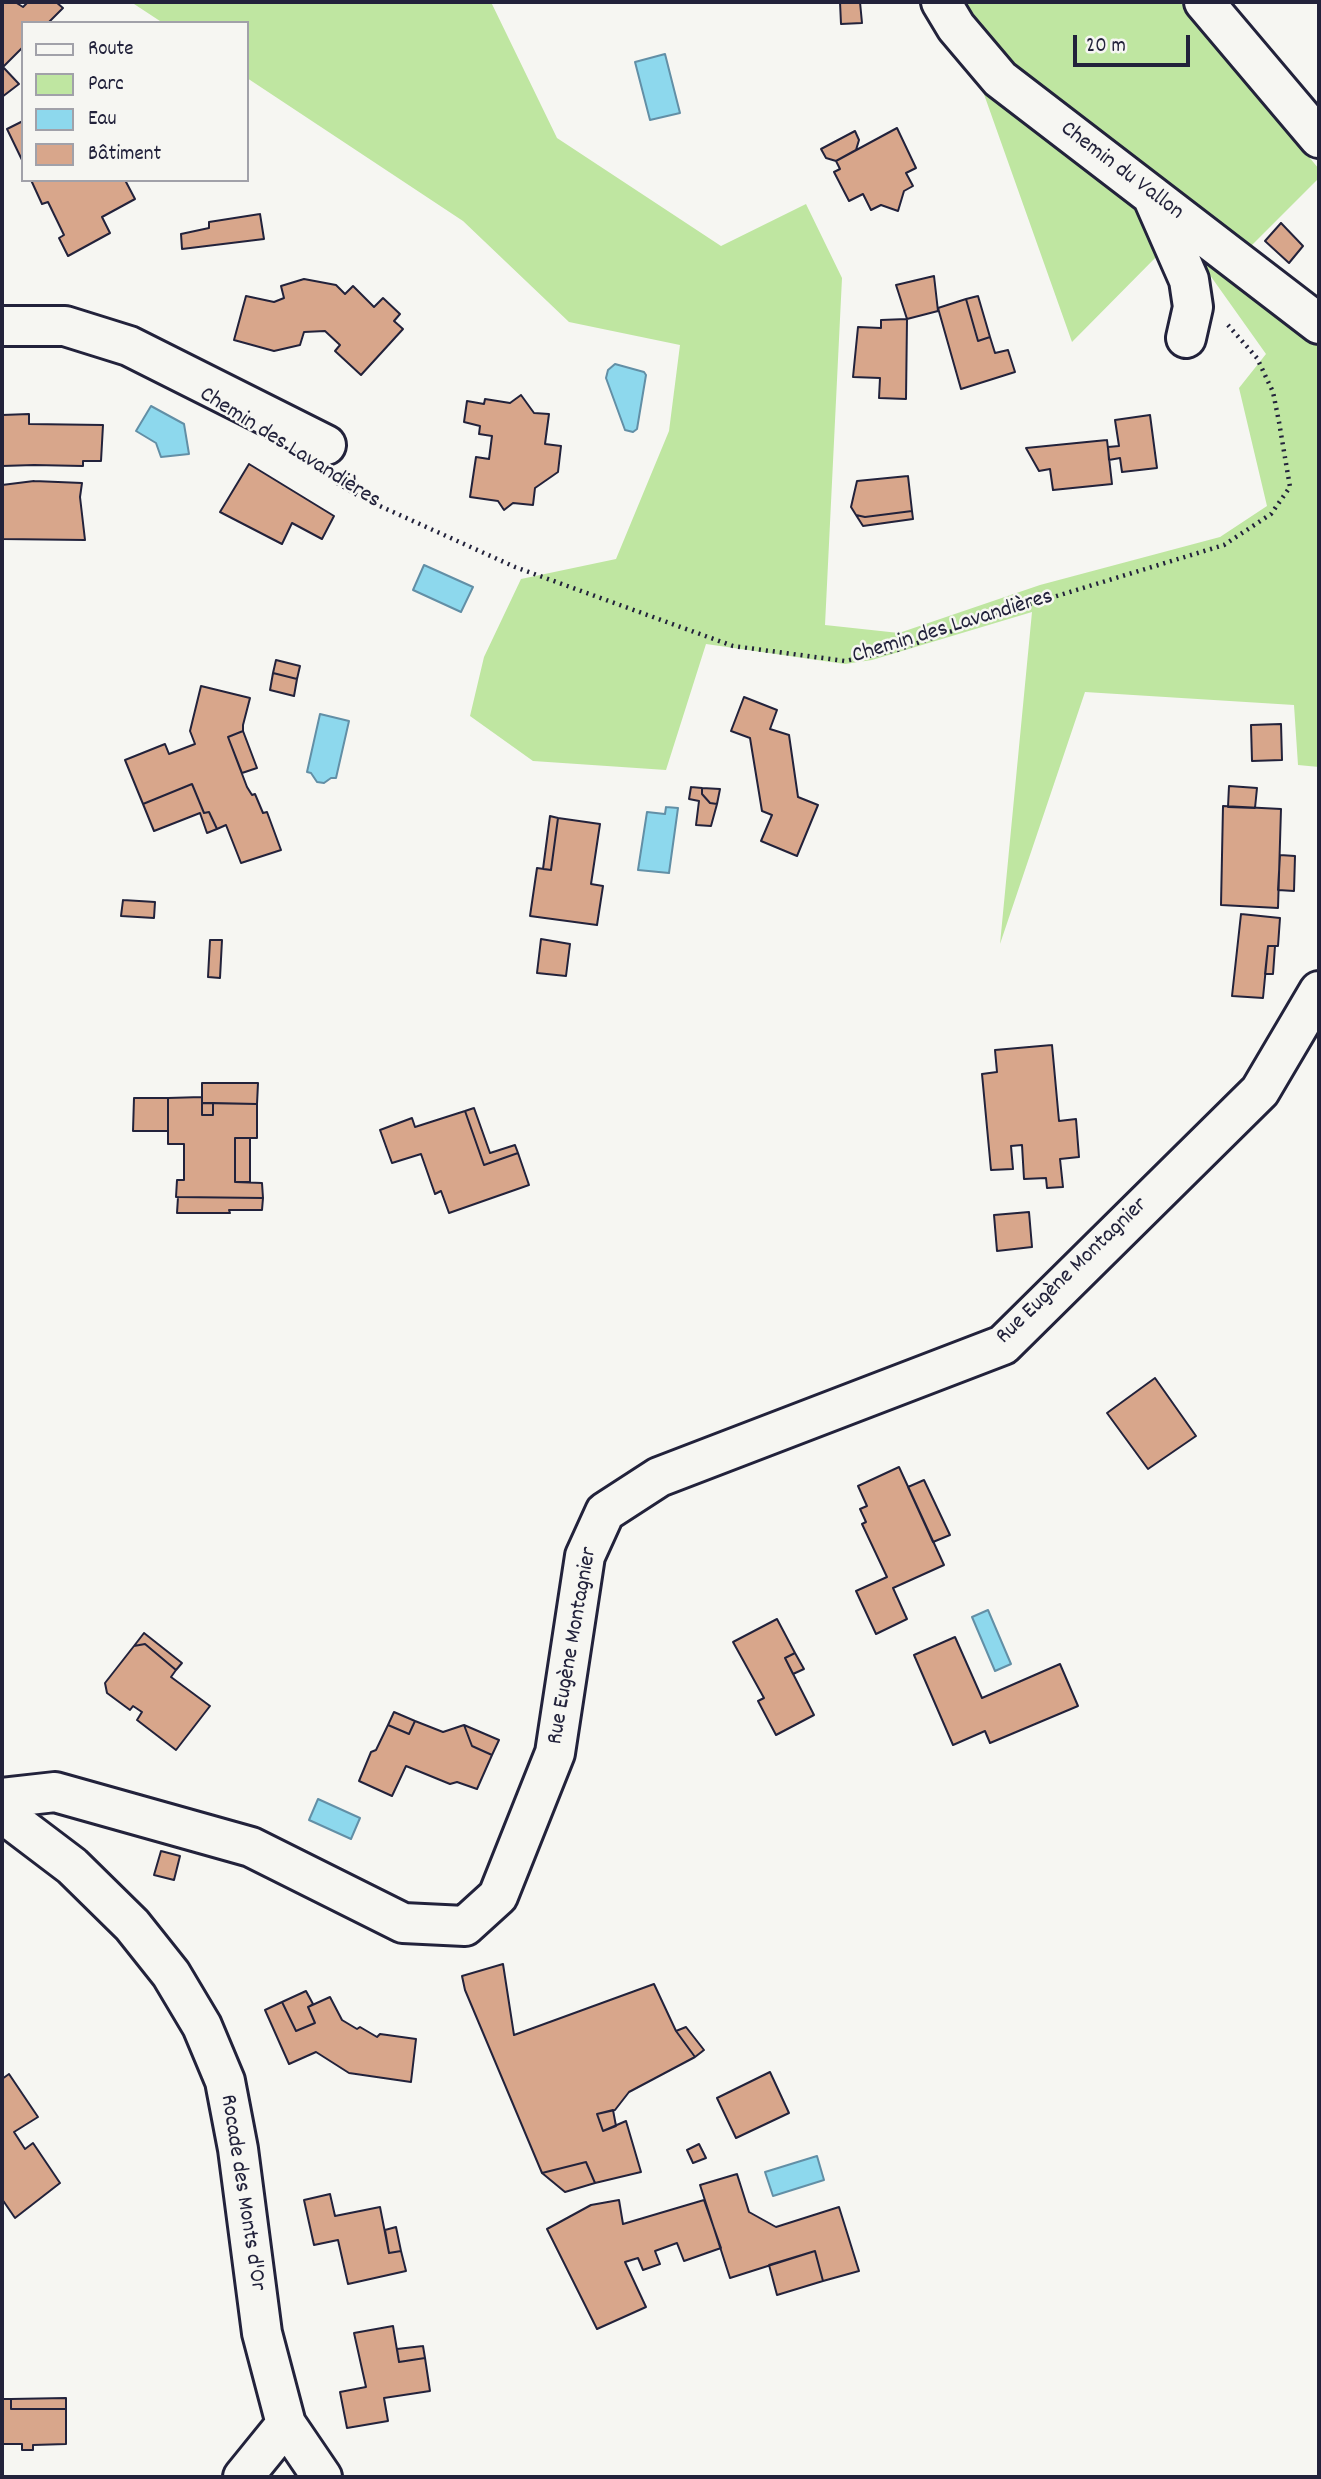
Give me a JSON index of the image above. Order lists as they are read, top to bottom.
{
  "streets": {
    "street": [
      "Chemin du Vallon",
      "Chemin des Lavandières",
      "Rue Eugène Montagnier",
      "Rocade des Monts d'Or"
    ]
  },
  "legend": [
    "Route",
    "Parc",
    "Eau",
    "Bâtiment"
  ],
  "scale_bar": "20 m"
}
